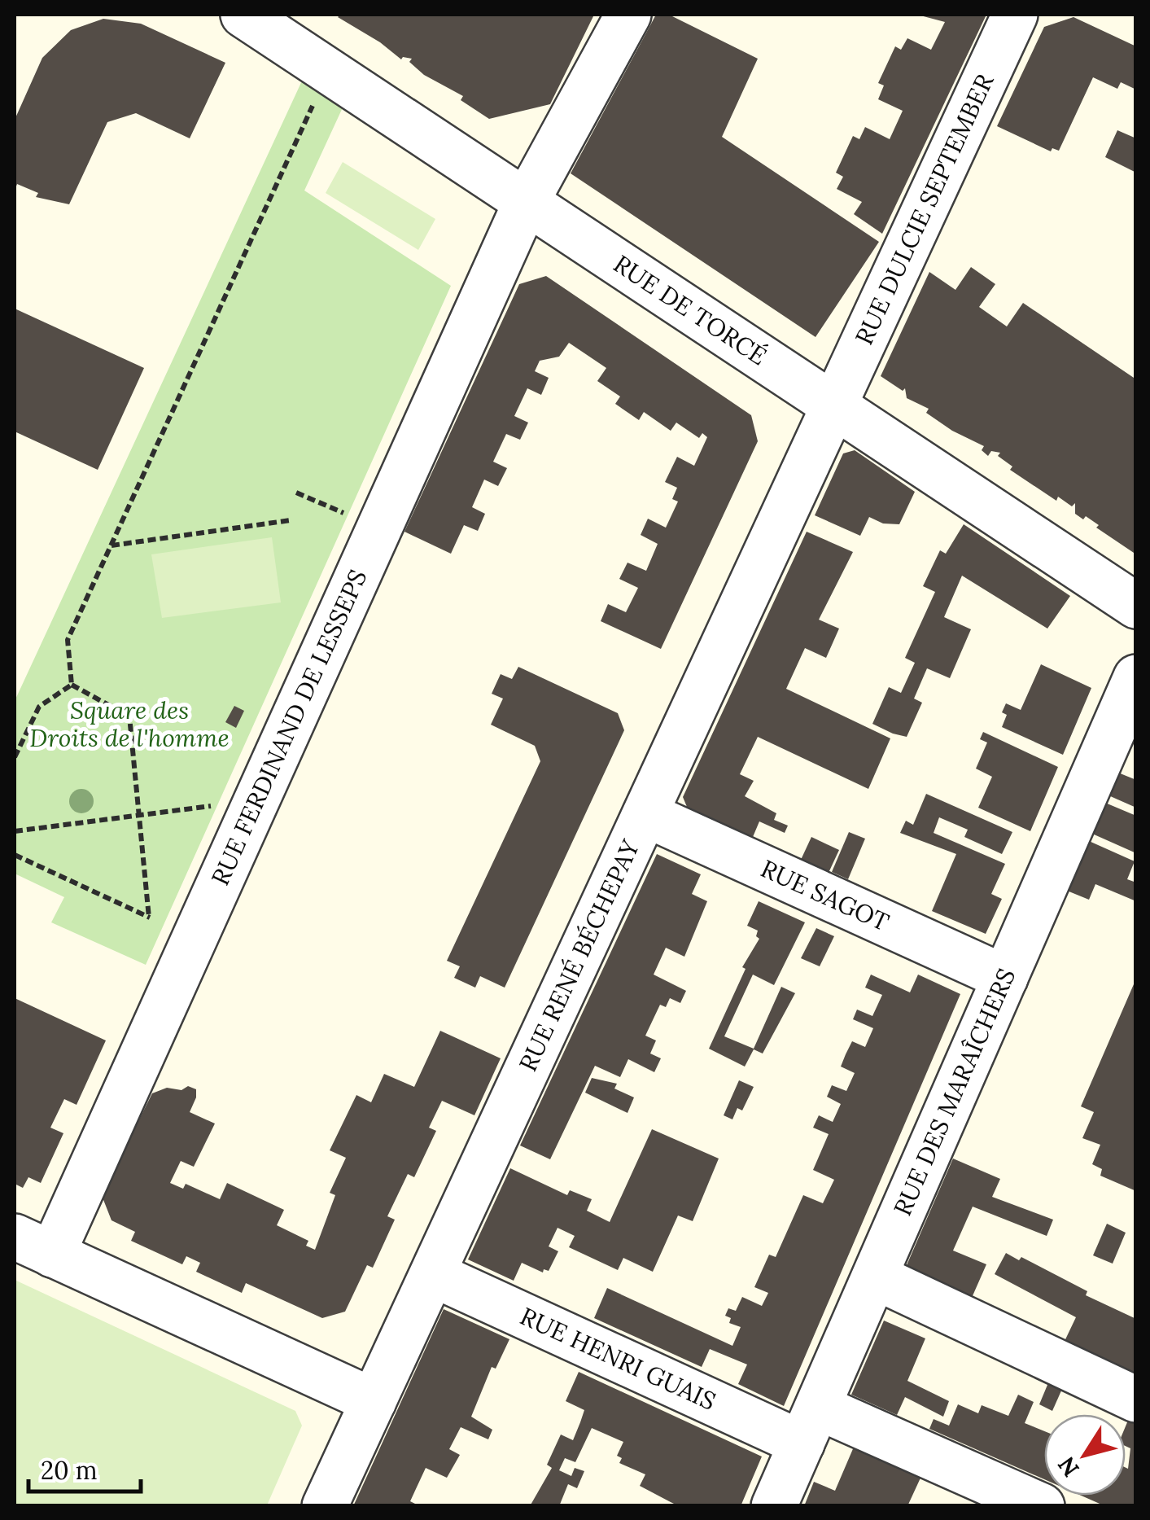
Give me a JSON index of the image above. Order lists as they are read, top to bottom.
{
  "streets": {
    "street": [
      "RUE DULCIE SEPTEMBER",
      "RUE DE TORCÉ",
      "RUE FERDINAND DE LESSEPS",
      "RUE SAGOT",
      "RUE RENÉ BÉCHEPAY",
      "RUE DES MARAÎCHERS",
      "RUE HENRI GUAIS"
    ]
  },
  "crossings": [
    ["RUE DULCIE SEPTEMBER", "RUE DE TORCÉ"],
    ["RUE DULCIE SEPTEMBER", "RUE RENÉ BÉCHEPAY"],
    ["RUE DE TORCÉ", "RUE FERDINAND DE LESSEPS"],
    ["RUE DE TORCÉ", "RUE RENÉ BÉCHEPAY"],
    ["RUE SAGOT", "RUE RENÉ BÉCHEPAY"],
    ["RUE SAGOT", "RUE DES MARAÎCHERS"],
    ["RUE RENÉ BÉCHEPAY", "RUE HENRI GUAIS"],
    ["RUE DES MARAÎCHERS", "RUE HENRI GUAIS"]
  ],
  "parks": ["Square des Droits de l'homme"],
  "scale_bar": "20 m",
  "north": "bottom left"
}
